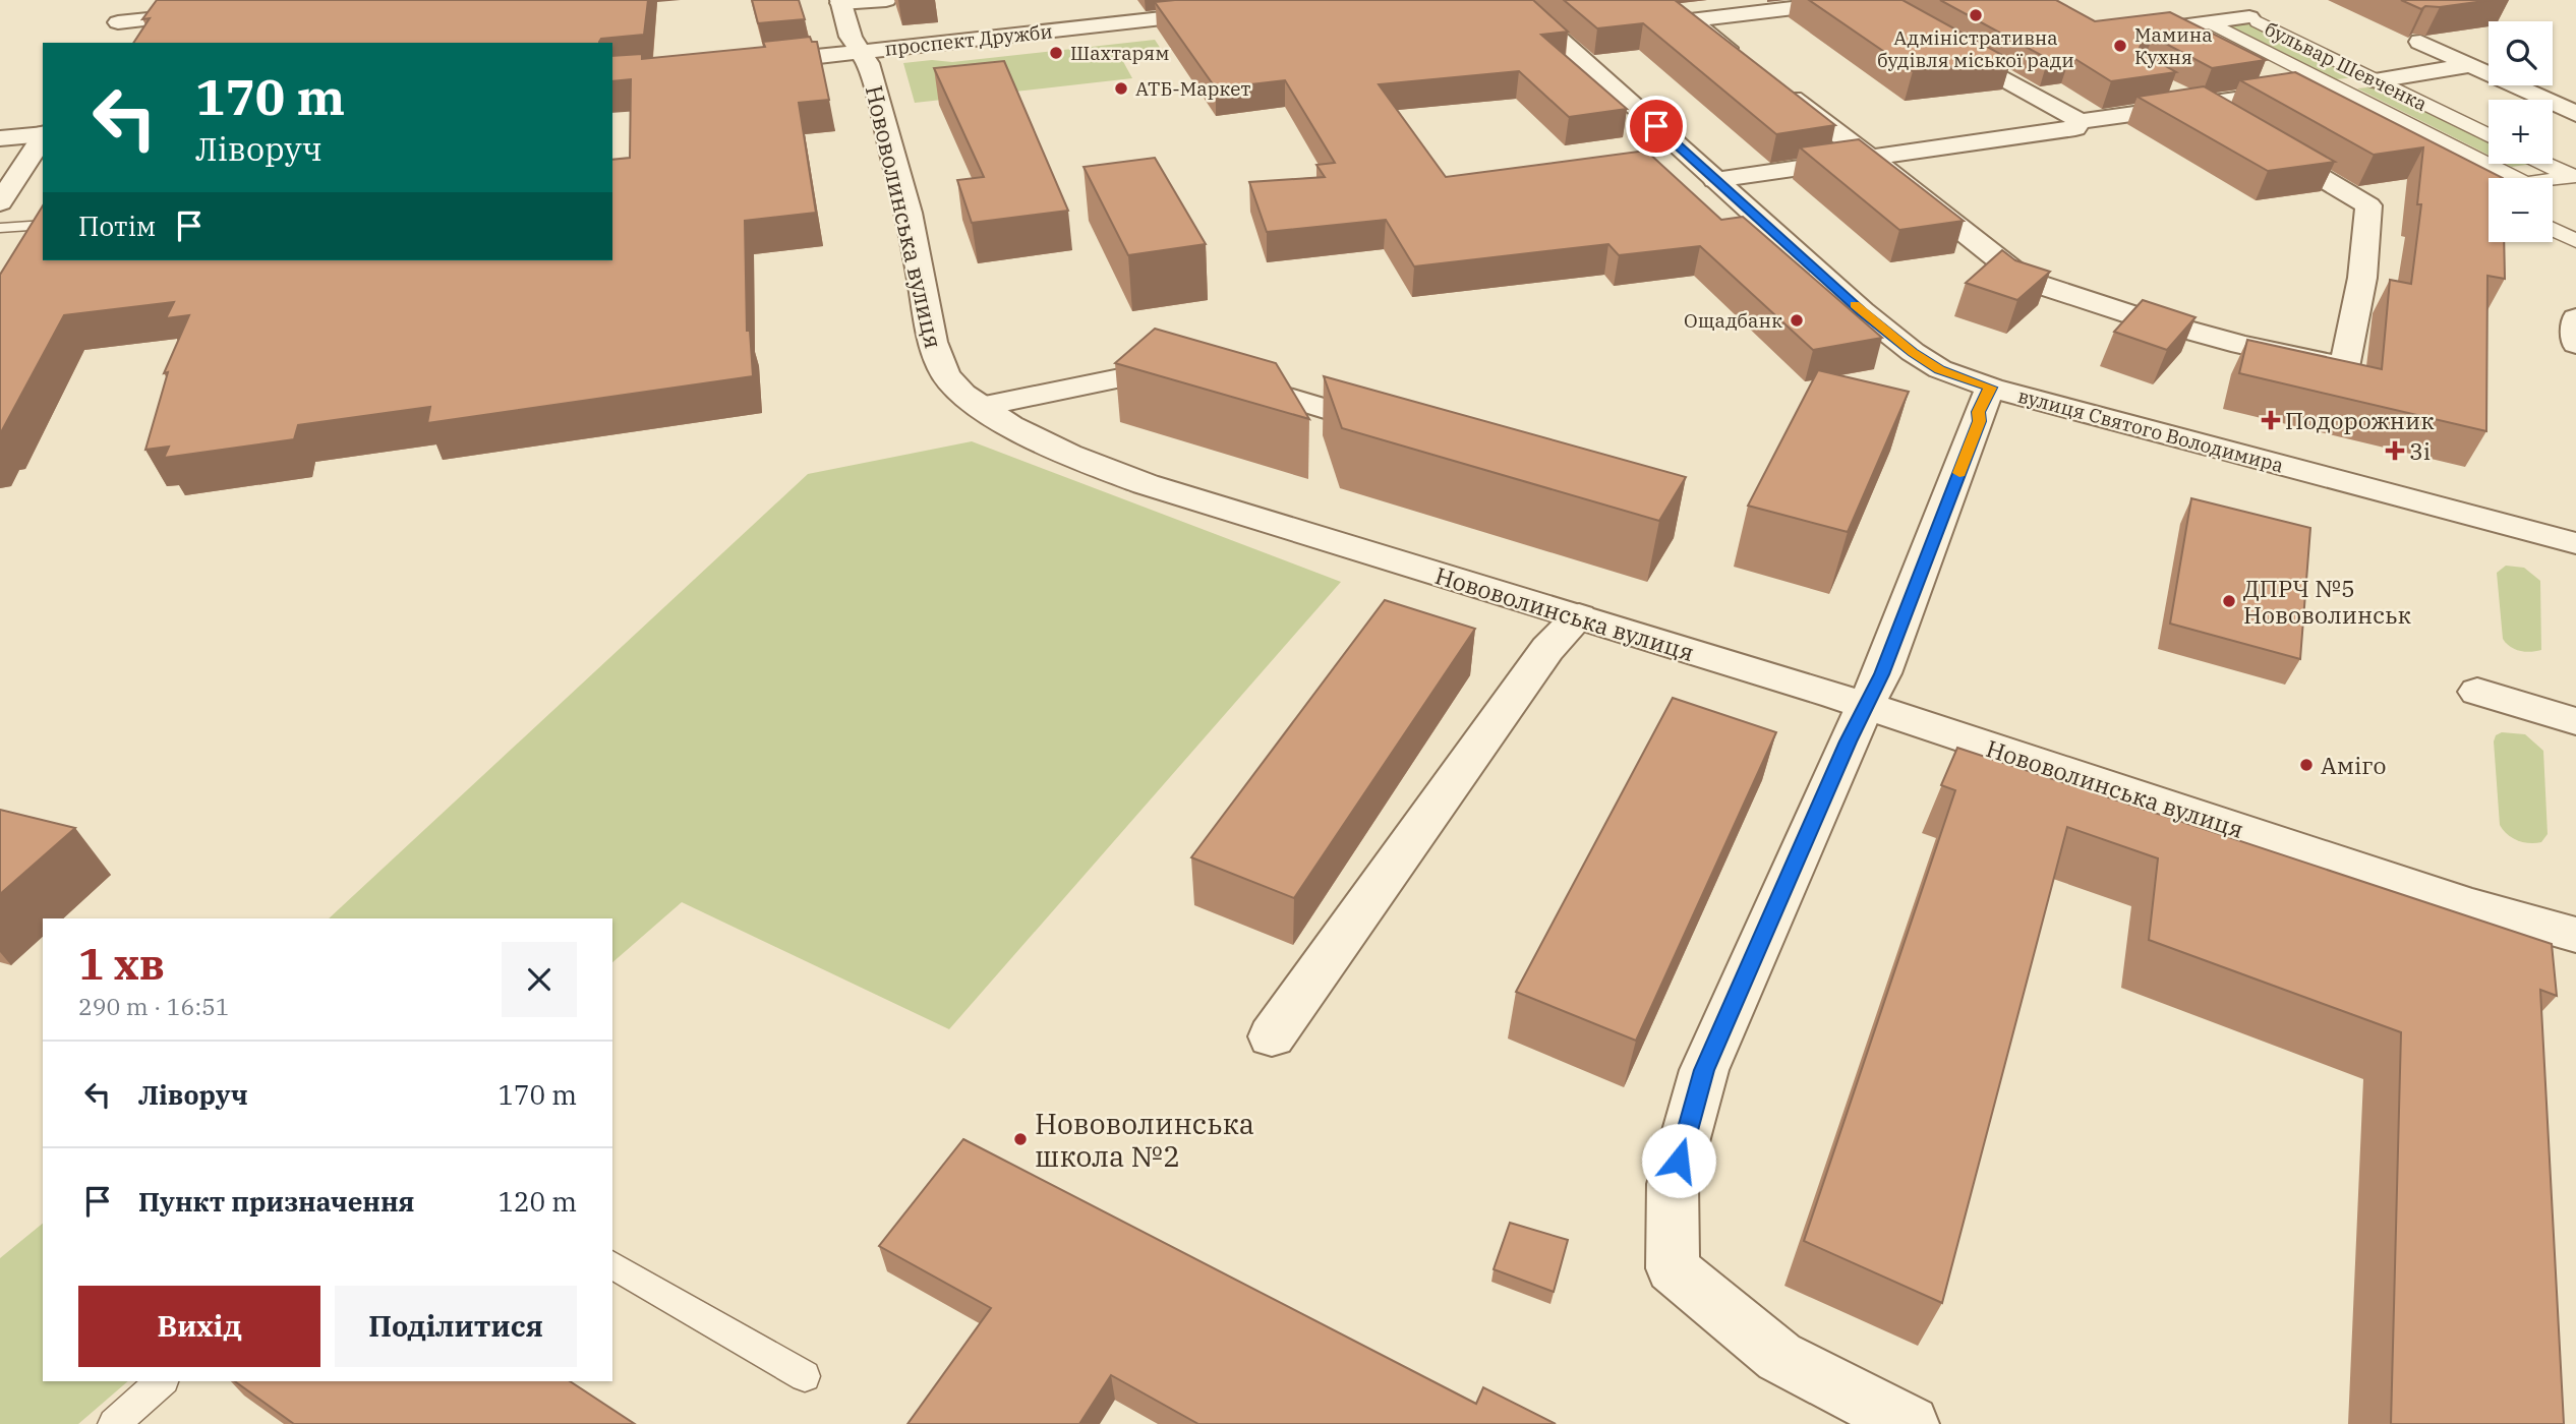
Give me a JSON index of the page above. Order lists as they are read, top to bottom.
{
  "streets": {
    "street": [
      "проспект Дружби",
      "бульвар Шевченка",
      "Нововолинська вулиця",
      "вулиця Святого Володимира"
    ]
  },
  "crossings": [
    ["проспект Дружби", "Нововолинська вулиця"]
  ],
  "places": {
    "other": [
      "Адміністративна будівля міської ради",
      "Мамина Кухня",
      "Шахтарям",
      "АТБ-Маркет",
      "Ощадбанк",
      "ДПРЧ №5 Нововолинськ",
      "Аміго",
      "Нововолинська школа №2"
    ],
    "health": ["Подорожник", "3і"]
  },
  "page": {
    "map_buttons": ["+", "−"],
    "turn": ["170 m", "Ліворуч"],
    "then": "Потім",
    "heading": ["1 хв", "290 m · 16:51"],
    "list": [
      {
        "name": "Ліворуч",
        "value": "170 m"
      },
      {
        "name": "Пункт призначення",
        "value": "120 m"
      }
    ],
    "buttons": ["Вихід", "Поділитися"]
  }
}
